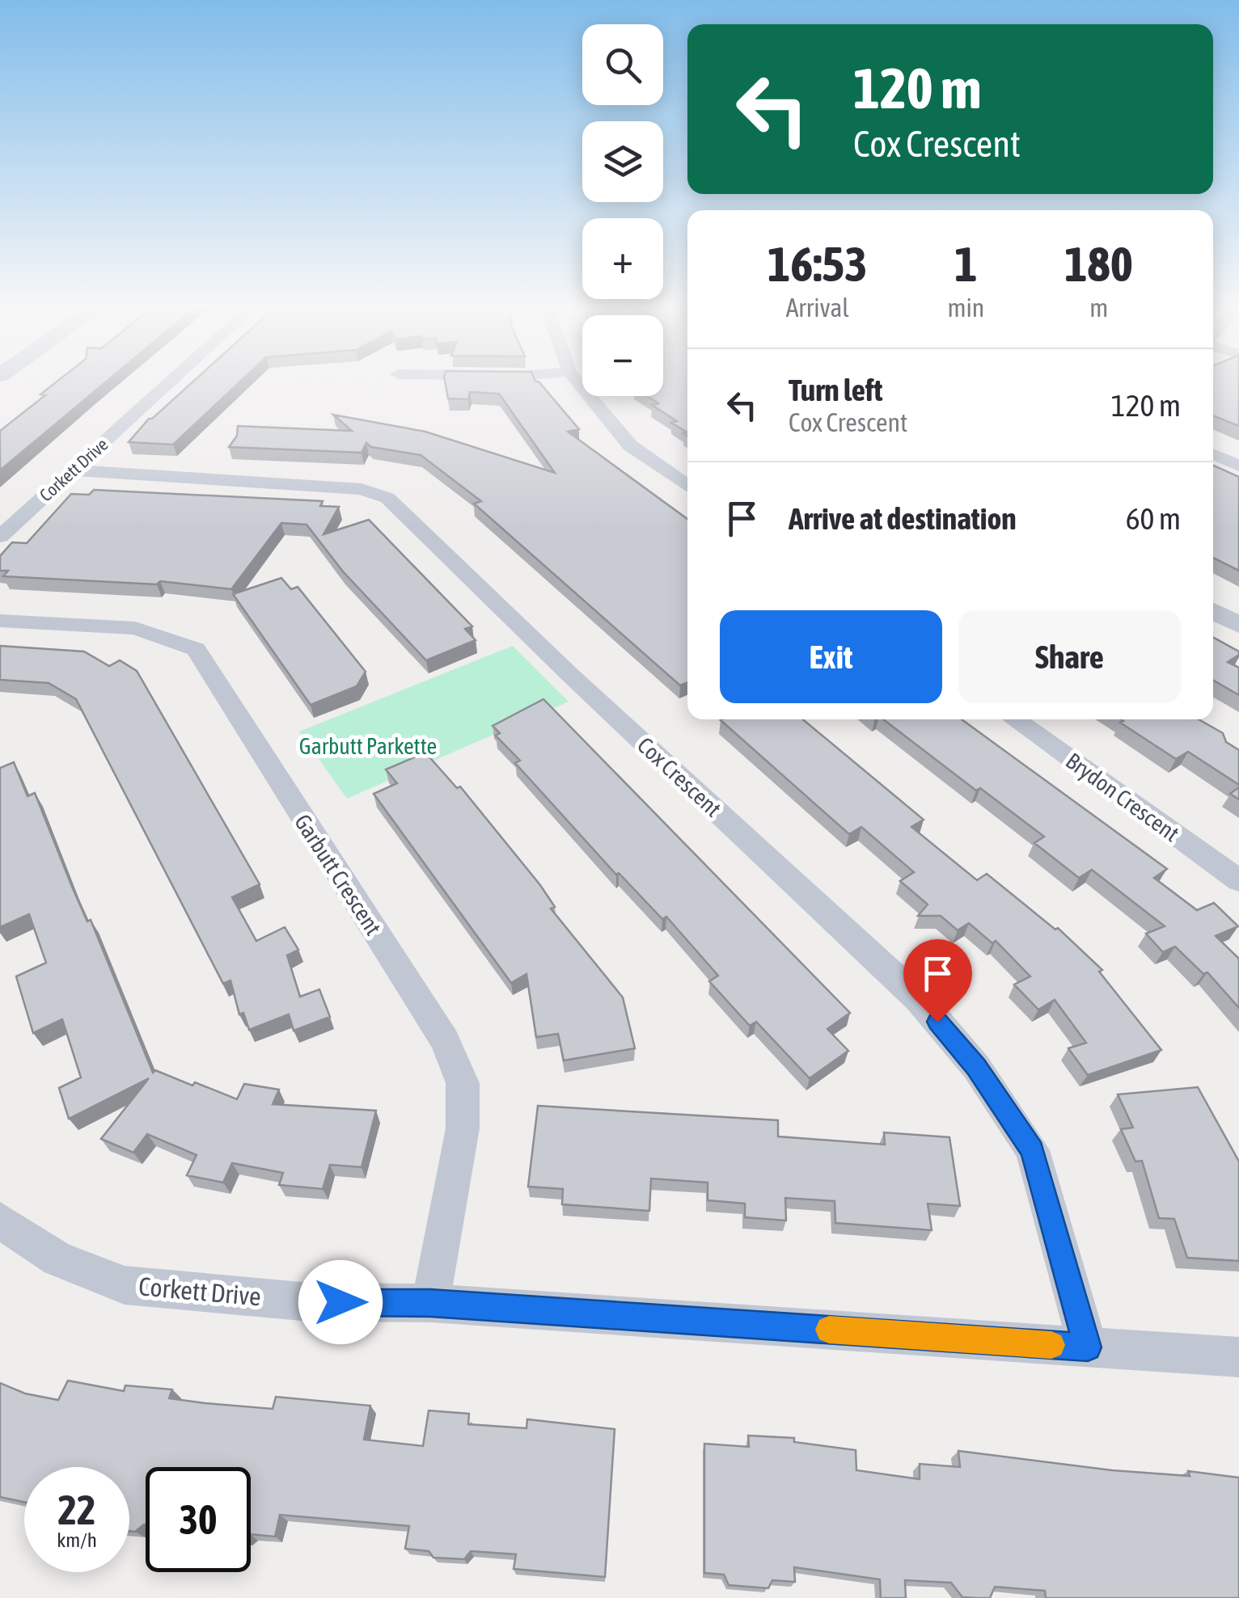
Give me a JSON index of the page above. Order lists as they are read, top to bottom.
{
  "streets": {
    "street": [
      "Corkett Drive",
      "Cox Crescent",
      "Brydon Crescent",
      "Garbutt Crescent"
    ]
  },
  "crossings": [
    ["Corkett Drive", "Cox Crescent"],
    ["Corkett Drive", "Garbutt Crescent"]
  ],
  "parks": ["Garbutt Parkette"],
  "page": {
    "map_buttons": ["+", "−"],
    "turn": ["120 m", "Cox Crescent"],
    "eta": [
      "16:53",
      "Arrival",
      "1",
      "min",
      "180",
      "m"
    ],
    "list": [
      {
        "name": "Turn left",
        "note": "Cox Crescent",
        "value": "120 m"
      },
      {
        "name": "Arrive at destination",
        "value": "60 m"
      }
    ],
    "buttons": ["Exit", "Share"],
    "speed": "22 km/h",
    "limit": "30"
  }
}
